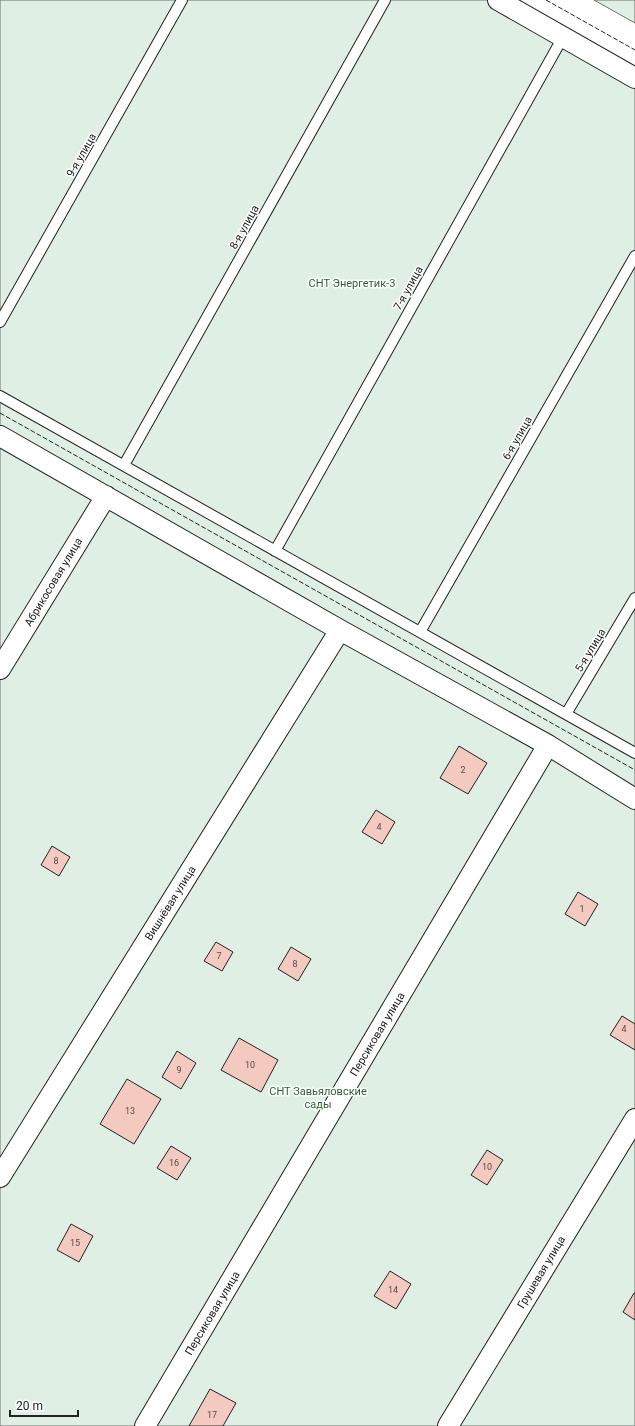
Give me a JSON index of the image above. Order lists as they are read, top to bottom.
{
  "streets": {
    "street": [
      "Абрикосовая улица",
      "Вишнёвая улица",
      "Персиковая улица",
      "Грушевая улица"
    ],
    "lane": [
      "9-я улица",
      "8-я улица",
      "7-я улица",
      "6-я улица",
      "5-я улица"
    ]
  },
  "parks": ["СНТ Энергетик-3", "СНТ Завьяловские сады"],
  "house_numbers": [
    "2",
    "4",
    "8",
    "1",
    "7",
    "8",
    "4",
    "10",
    "9",
    "13",
    "16",
    "10",
    "15",
    "14",
    "17"
  ],
  "scale_bar": "20 m"
}
